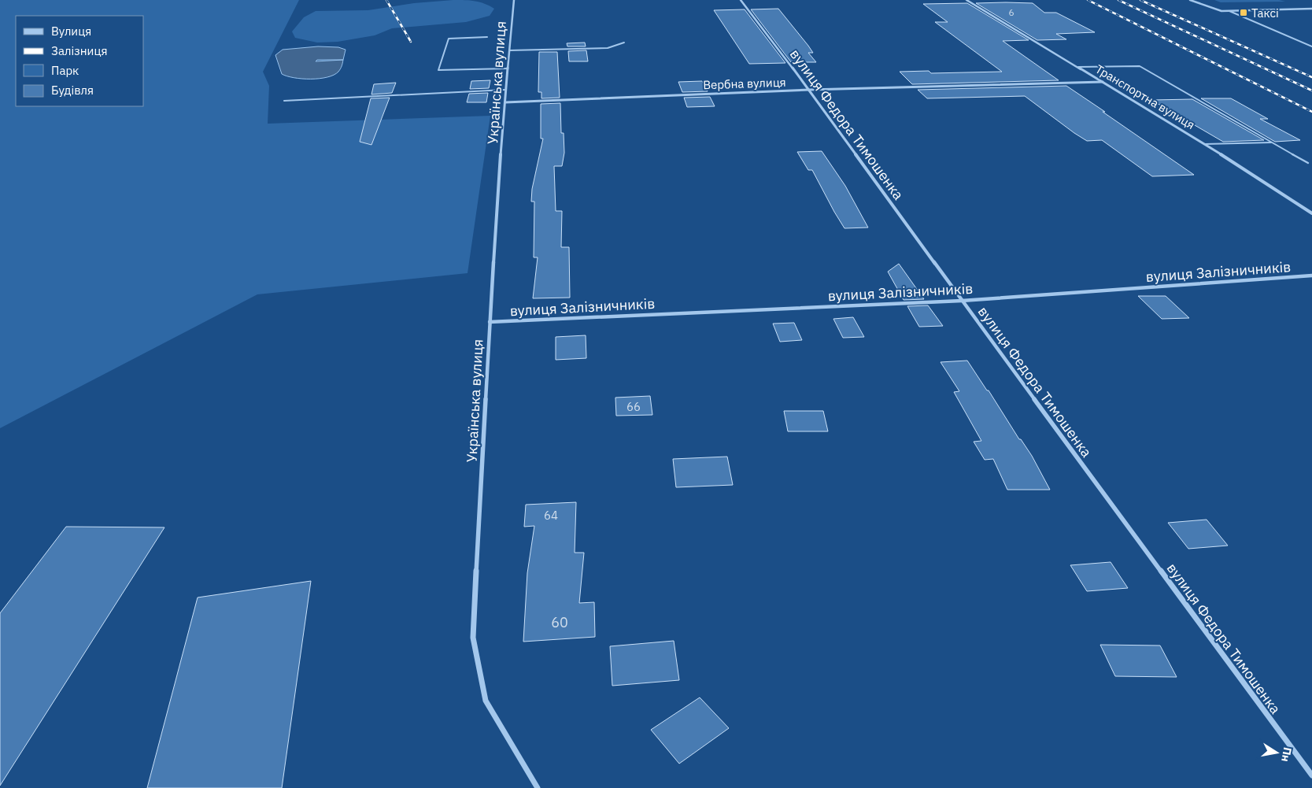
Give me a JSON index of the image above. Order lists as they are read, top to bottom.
{
  "streets": {
    "street": [
      "Українська вулиця",
      "Вербна вулиця",
      "Транспортна вулиця",
      "вулиця Федора Тимошенка",
      "вулиця Залізничників"
    ]
  },
  "crossings": [
    ["Українська вулиця", "Вербна вулиця"],
    ["Українська вулиця", "вулиця Залізничників"],
    ["Вербна вулиця", "Транспортна вулиця"],
    ["Вербна вулиця", "вулиця Федора Тимошенка"],
    ["вулиця Федора Тимошенка", "вулиця Залізничників"]
  ],
  "places": {
    "transit": ["Таксі"]
  },
  "house_numbers": [
    "6",
    "66",
    "64",
    "60"
  ],
  "legend": [
    "Вулиця",
    "Залізниця",
    "Парк",
    "Будівля"
  ],
  "north": "right"
}
